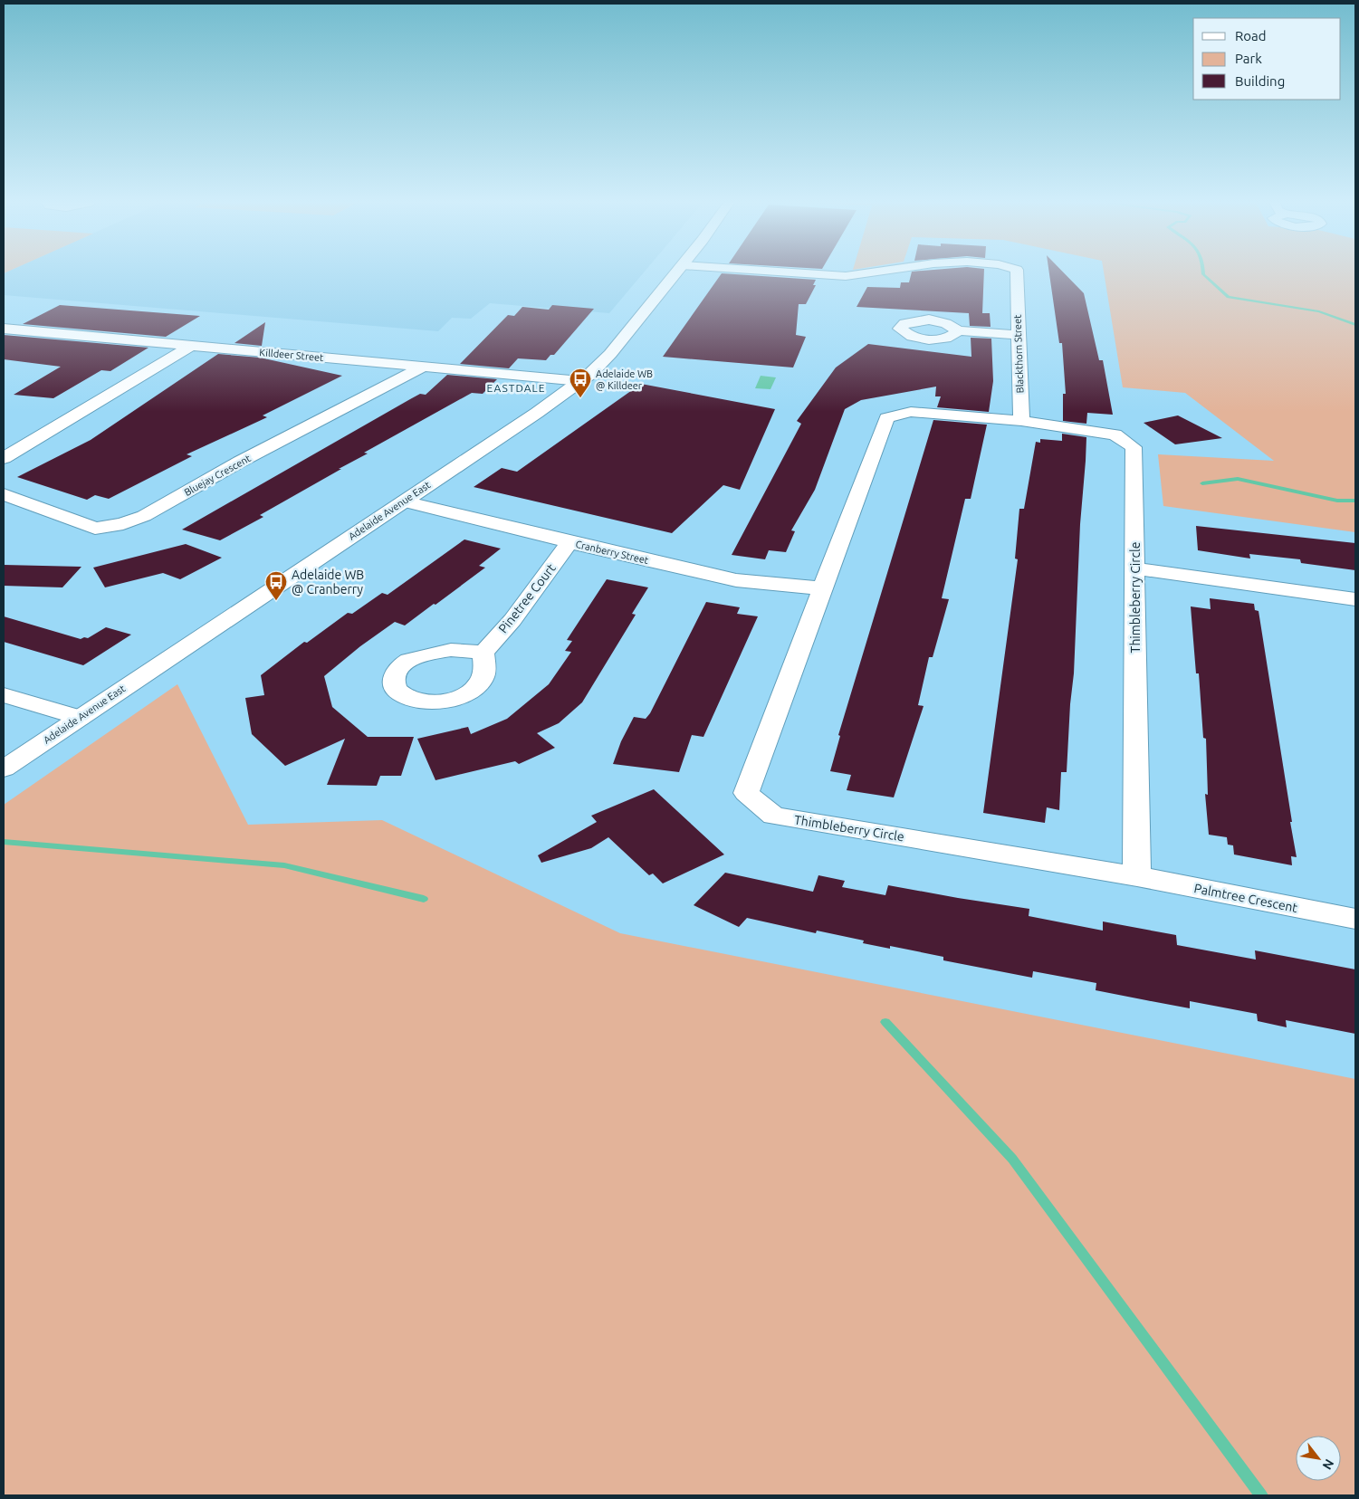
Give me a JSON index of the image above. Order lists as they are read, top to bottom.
{
  "streets": {
    "street": [
      "Blackthorn Street",
      "Killdeer Street",
      "Bluejay Crescent",
      "Adelaide Avenue East",
      "Cranberry Street",
      "Thimbleberry Circle",
      "Pinetree Court",
      "Palmtree Crescent"
    ]
  },
  "crossings": [
    ["Blackthorn Street", "Thimbleberry Circle"],
    ["Killdeer Street", "Bluejay Crescent"],
    ["Killdeer Street", "Adelaide Avenue East"],
    ["Adelaide Avenue East", "Cranberry Street"],
    ["Cranberry Street", "Thimbleberry Circle"],
    ["Cranberry Street", "Pinetree Court"],
    ["Thimbleberry Circle", "Palmtree Crescent"]
  ],
  "districts": ["EASTDALE"],
  "places": {
    "bus stop": ["Adelaide WB @ Killdeer", "Adelaide WB @ Cranberry"]
  },
  "legend": ["Road", "Park", "Building"],
  "north": "bottom right"
}
